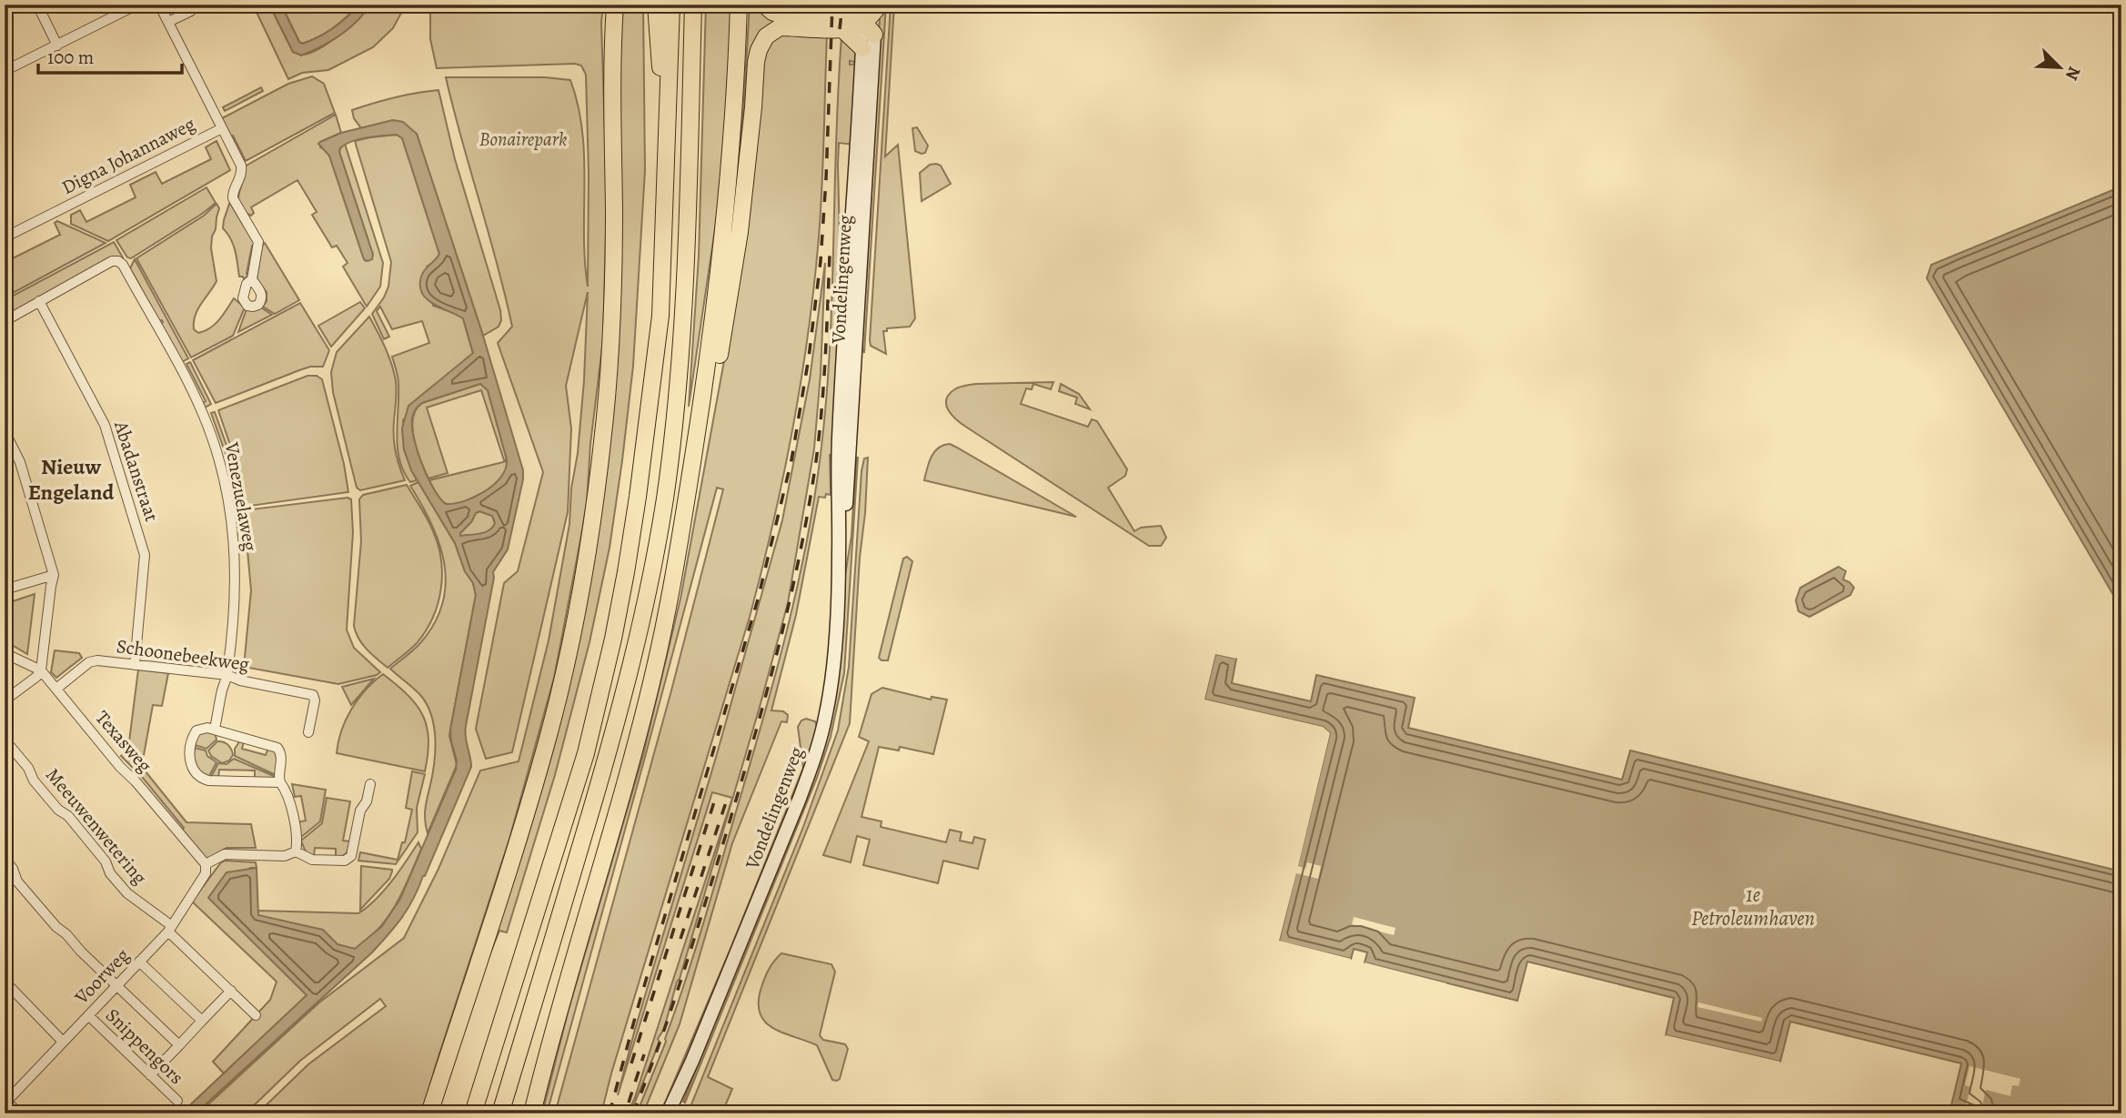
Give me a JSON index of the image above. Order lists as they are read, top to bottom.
{
  "streets": {
    "street": [
      "Digna Johannaweg",
      "Vondelingenweg",
      "Abadanstraat",
      "Venezuelaweg",
      "Schoonebeekweg",
      "Texasweg",
      "Meeuwenwetering",
      "Voorweg",
      "Snippengors"
    ]
  },
  "crossings": [
    ["Abadanstraat", "Venezuelaweg"],
    ["Abadanstraat", "Schoonebeekweg"],
    ["Venezuelaweg", "Schoonebeekweg"],
    ["Schoonebeekweg", "Texasweg"],
    ["Texasweg", "Voorweg"],
    ["Meeuwenwetering", "Voorweg"],
    ["Voorweg", "Snippengors"]
  ],
  "districts": ["Nieuw Engeland"],
  "water": ["1e Petroleumhaven"],
  "parks": ["Bonairepark"],
  "scale_bar": "100 m",
  "north": "bottom right"
}
